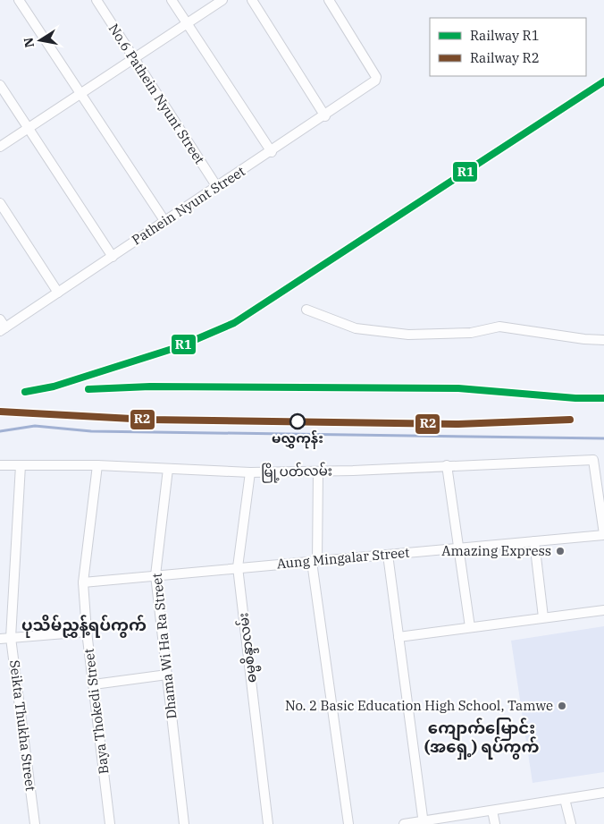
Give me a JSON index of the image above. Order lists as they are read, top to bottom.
{
  "streets": {
    "street": [
      "No.6 Pathein Nyunt Street",
      "Pathein Nyunt Street",
      "မြို့ပတ်လမ်း",
      "Aung Mingalar Street",
      "Dhama Wi Ha Ra Street",
      "ဓမ္မစိန္ဒာလမ်း",
      "Baya Thokedi Street",
      "Seikta Thukha Street"
    ]
  },
  "crossings": [
    ["No.6 Pathein Nyunt Street", "Pathein Nyunt Street"],
    ["မြို့ပတ်လမ်း", "Dhama Wi Ha Ra Street"],
    ["မြို့ပတ်လမ်း", "ဓမ္မစိန္ဒာလမ်း"],
    ["မြို့ပတ်လမ်း", "Baya Thokedi Street"],
    ["မြို့ပတ်လမ်း", "Seikta Thukha Street"],
    ["Aung Mingalar Street", "Dhama Wi Ha Ra Street"],
    ["Aung Mingalar Street", "ဓမ္မစိန္ဒာလမ်း"],
    ["Aung Mingalar Street", "Baya Thokedi Street"]
  ],
  "districts": ["ပုသိမ်ညွှန့်ရပ်ကွက်", "ကျောက်မြောင်း (အရှေ့) ရပ်ကွက်"],
  "places": ["မလွှကုန်း", "Amazing Express", "No. 2 Basic Education High School, Tamwe"],
  "lines": ["rail line R1", "rail line R2"],
  "legend": ["Railway R1", "Railway R2"],
  "north": "left"
}
